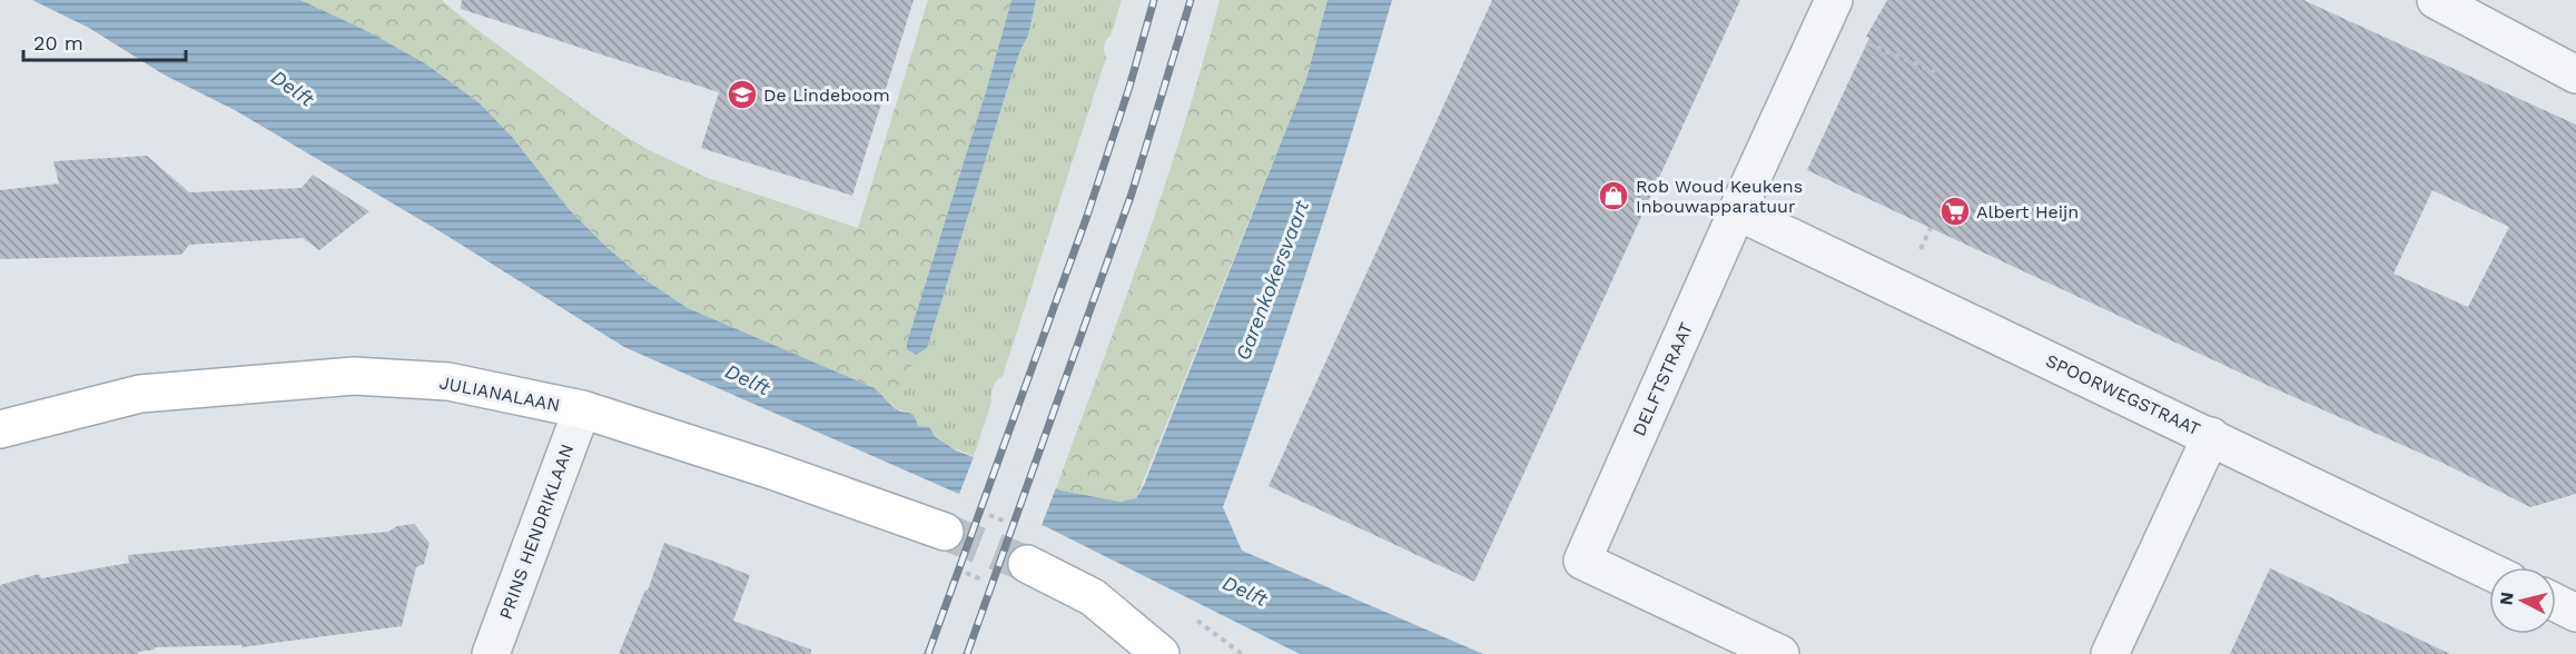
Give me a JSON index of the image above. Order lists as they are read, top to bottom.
{
  "streets": {
    "main road": ["JULIANALAAN"],
    "street": ["DELFTSTRAAT", "SPOORWEGSTRAAT", "PRINS HENDRIKLAAN"]
  },
  "crossings": [
    ["DELFTSTRAAT", "SPOORWEGSTRAAT"],
    ["JULIANALAAN", "PRINS HENDRIKLAAN"]
  ],
  "water": ["Delft", "Garenkokersvaart"],
  "places": {
    "school or university": ["De Lindeboom"],
    "shop": ["Rob Woud Keukens Inbouwapparatuur"],
    "supermarket": ["Albert Heijn"]
  },
  "scale_bar": "20 m",
  "north": "left"
}
